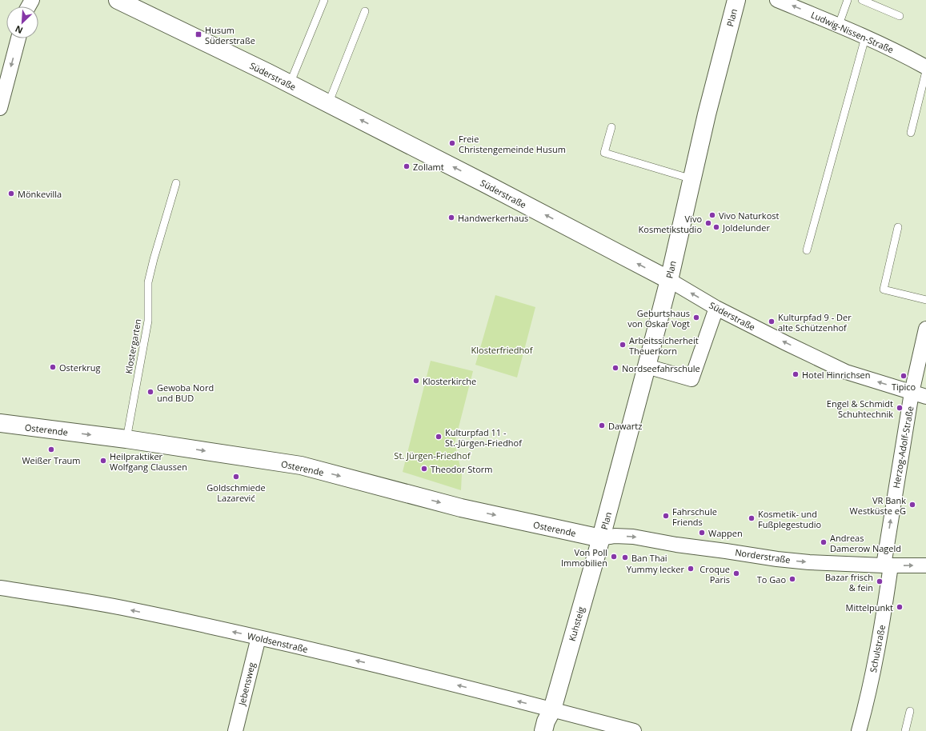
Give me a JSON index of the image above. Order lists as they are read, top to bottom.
{
  "streets": {
    "main road": [
      "Plan",
      "Süderstraße",
      "Osterende",
      "Kuhsteig"
    ],
    "street": [
      "Ludwig-Nissen-Straße",
      "Herzog-Adolf-Straße",
      "Norderstraße",
      "Woldsenstraße",
      "Schulstraße",
      "Jebensweg"
    ],
    "lane": ["Klostergarten"]
  },
  "crossings": [
    ["Plan", "Süderstraße"],
    ["Plan", "Osterende"],
    ["Plan", "Norderstraße"],
    ["Plan", "Kuhsteig"],
    ["Süderstraße", "Herzog-Adolf-Straße"],
    ["Klostergarten", "Osterende"],
    ["Osterende", "Norderstraße"],
    ["Osterende", "Kuhsteig"],
    ["Herzog-Adolf-Straße", "Norderstraße"],
    ["Herzog-Adolf-Straße", "Schulstraße"],
    ["Norderstraße", "Kuhsteig"],
    ["Norderstraße", "Schulstraße"],
    ["Kuhsteig", "Woldsenstraße"],
    ["Woldsenstraße", "Jebensweg"]
  ],
  "one_way": [
    "Ludwig-Nissen-Straße",
    "Süderstraße",
    "Osterende",
    "Herzog-Adolf-Straße",
    "Norderstraße",
    "Woldsenstraße"
  ],
  "parks": ["Klosterfriedhof", "St. Jürgen-Friedhof"],
  "places": {
    "transit": ["Husum Süderstraße"],
    "other": [
      "Freie Christengemeinde Husum",
      "Zollamt",
      "Mönkevilla",
      "Vivo Naturkost",
      "Handwerkerhaus",
      "Vivo Kosmetikstudio",
      "Joldelunder",
      "Geburtshaus von Oskar Vogt",
      "Kulturpfad 9 - Der alte Schützenhof",
      "Arbeitssicherheit Theuerkorn",
      "Osterkrug",
      "Nordseefahrschule",
      "Hotel Hinrichsen",
      "Tipico",
      "Klosterkirche",
      "Gewoba Nord und BUD",
      "Engel & Schmidt Schuhtechnik",
      "Dawartz",
      "Kulturpfad 11 - St.-Jürgen-Friedhof",
      "Weißer Traum",
      "Heilpraktiker Wolfgang Claussen",
      "Theodor Storm",
      "Goldschmiede Lazarević",
      "VR Bank Westküste eG",
      "Fahrschule Friends",
      "Kosmetik- und Fußplegestudio",
      "Wappen",
      "Andreas Damerow Nageld",
      "Von Poll Immobilien",
      "Ban Thai",
      "Yummy lecker",
      "Croque Paris",
      "To Gao",
      "Bazar frisch & fein",
      "Mittelpunkt"
    ]
  },
  "north": "bottom left"
}
